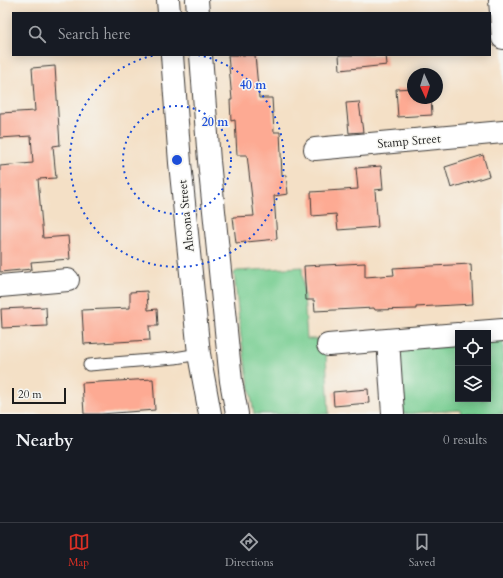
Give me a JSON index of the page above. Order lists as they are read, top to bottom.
{
  "streets": {
    "main road": ["Stamp Street", "Altoona Street"]
  },
  "scale_bar": "20 m",
  "north": "bottom",
  "page": {
    "search": "Search here",
    "scale": "20 m",
    "heading": ["Nearby", "0 results"],
    "nav": ["Map", "Directions", "Saved"]
  },
  "rings": ["40 m", "20 m"]
}
